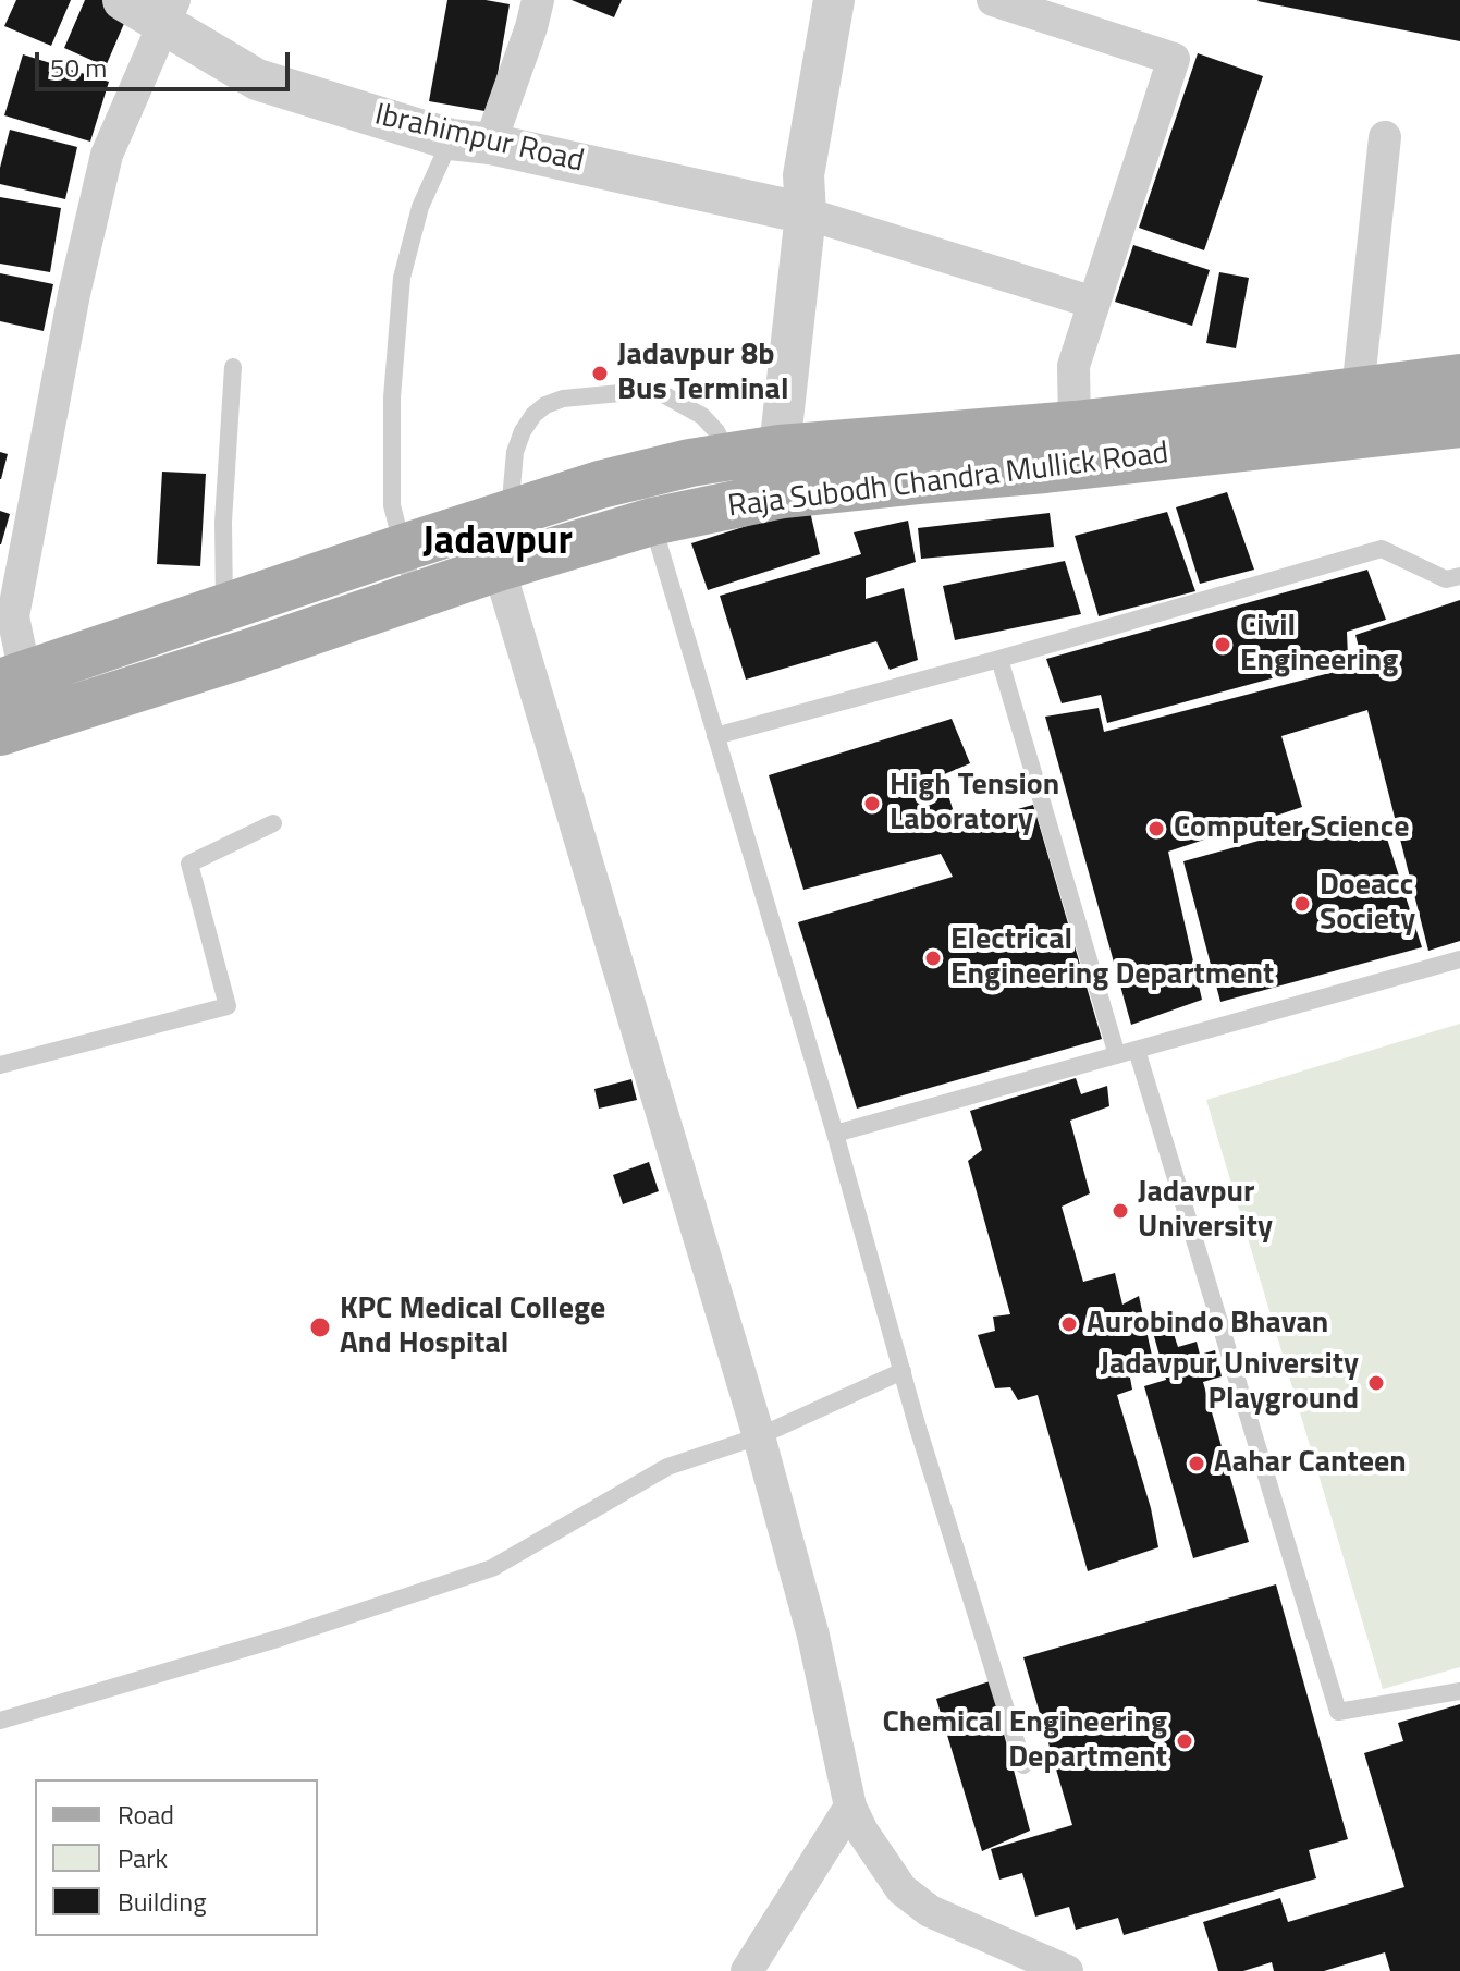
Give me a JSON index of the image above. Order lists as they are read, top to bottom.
{
  "streets": {
    "main road": ["Raja Subodh Chandra Mullick Road"],
    "street": ["Ibrahimpur Road"]
  },
  "districts": ["Jadavpur"],
  "places": [
    "Jadavpur 8b Bus Terminal",
    "Civil Engineering",
    "High Tension Laboratory",
    "Computer Science",
    "Doeacc Society",
    "Electrical Engineering Department",
    "Jadavpur University",
    "Aurobindo Bhavan",
    "KPC Medical College And Hospital",
    "Jadavpur University Playground",
    "Aahar Canteen",
    "Chemical Engineering Department"
  ],
  "legend": ["Road", "Park", "Building"],
  "scale_bar": "50 m"
}
